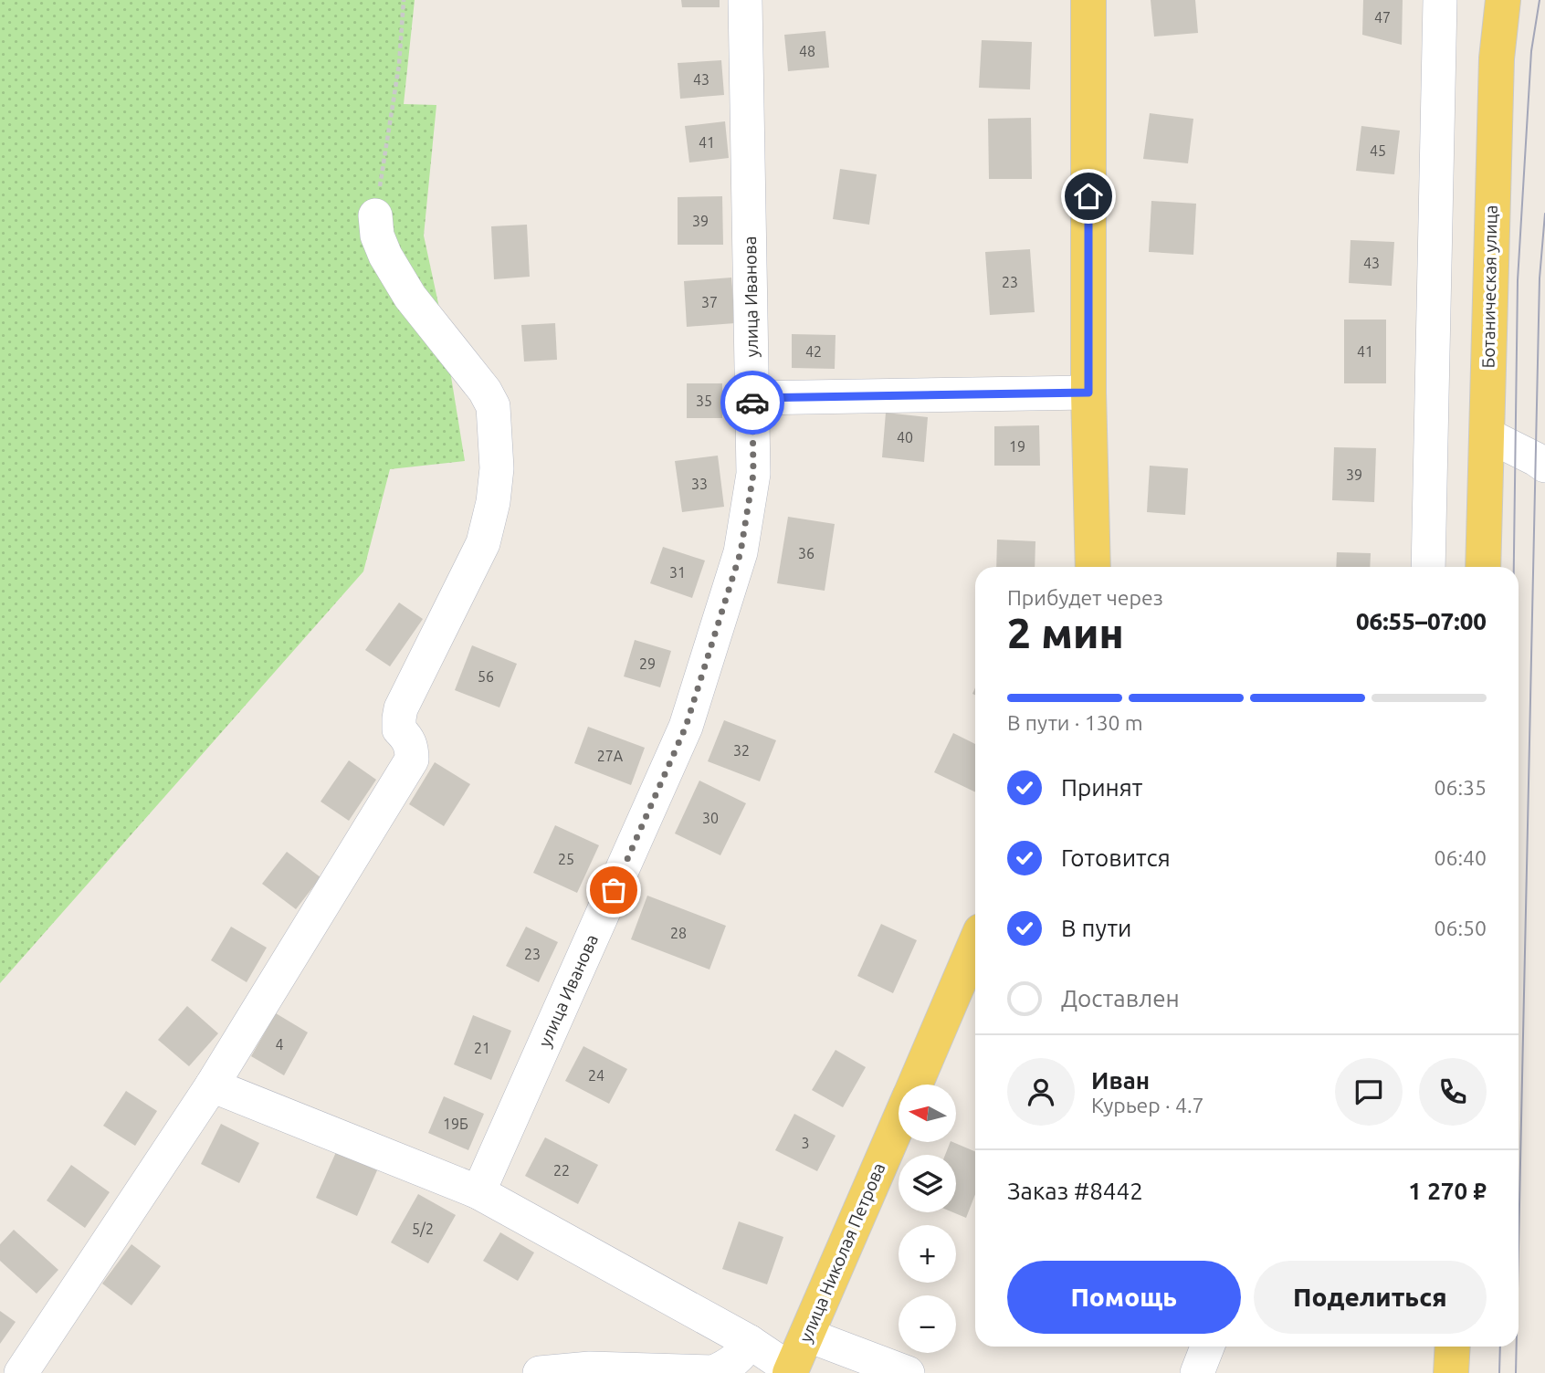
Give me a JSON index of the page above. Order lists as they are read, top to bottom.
{
  "streets": {
    "main road": ["Ботаническая улица", "улица Николая Петрова"],
    "street": ["улица Иванова"]
  },
  "house_numbers": [
    "47",
    "48",
    "43",
    "41",
    "45",
    "39",
    "43",
    "23",
    "37",
    "42",
    "41",
    "35",
    "40",
    "19",
    "39",
    "33",
    "36",
    "31",
    "29",
    "56",
    "32",
    "27А",
    "30",
    "25",
    "28",
    "23",
    "4",
    "21",
    "24",
    "19Б",
    "3",
    "22",
    "5/2"
  ],
  "north": "left",
  "page": {
    "heading": ["2 мин", "Прибудет через", "06:55–07:00"],
    "panel": [
      "Иван",
      "Курьер · 4.7",
      "Заказ #8442",
      "1 270 ₽"
    ],
    "bar": "В пути · 130 m",
    "list": [
      ["Принят", "06:35"],
      ["Готовится", "06:40"],
      ["В пути", "06:50"],
      "Доставлен"
    ],
    "map_buttons": ["+", "−"],
    "buttons": ["Помощь", "Поделиться"]
  }
}
